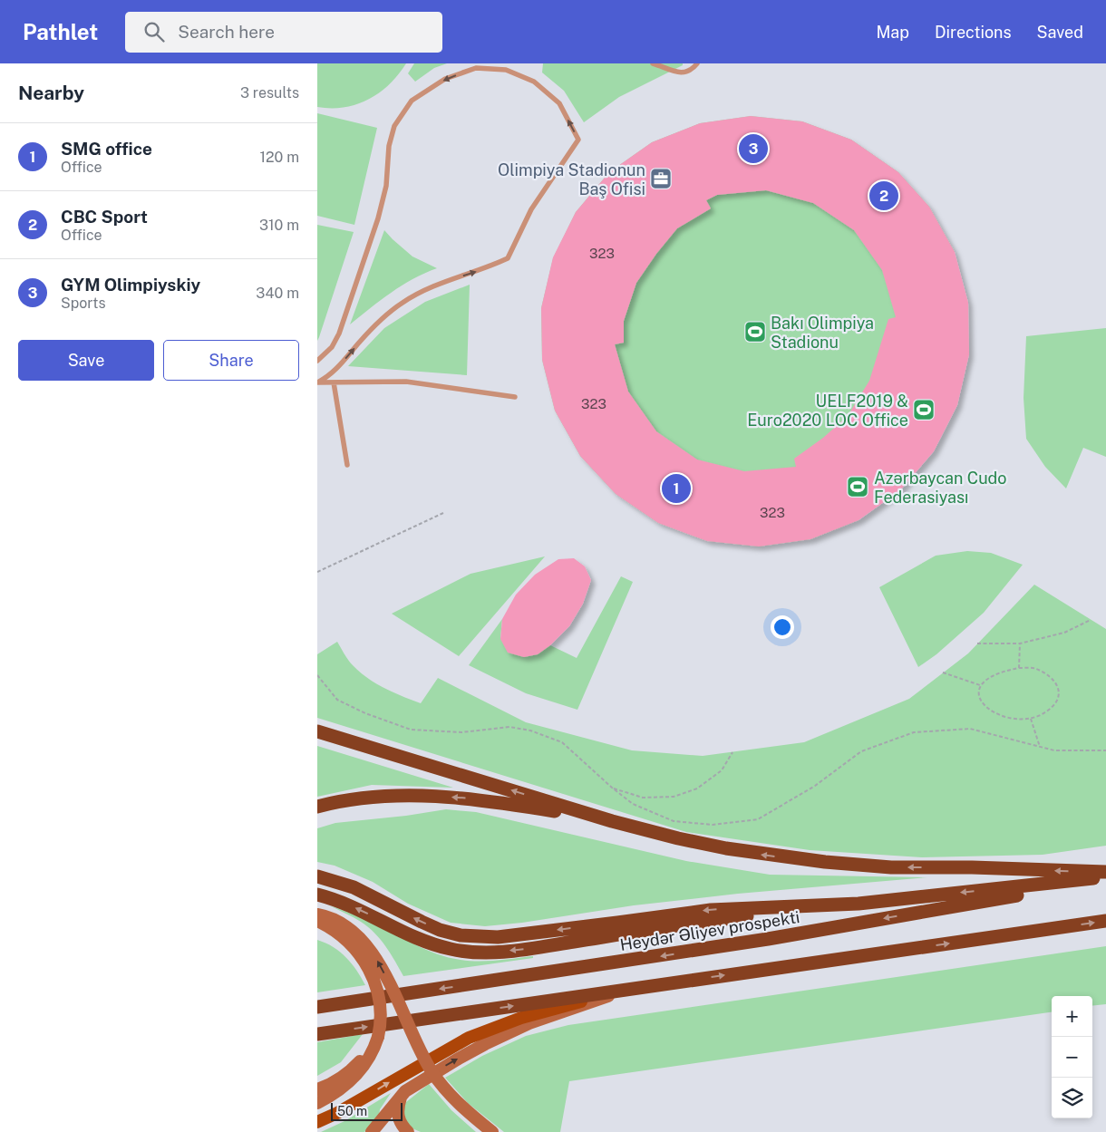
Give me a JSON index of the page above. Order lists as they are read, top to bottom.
{
  "streets": {
    "highway": ["Heydər Əliyev prospekti"]
  },
  "places": {
    "office": ["Olimpiya Stadionun Baş Ofisi"],
    "sports": ["Bakı Olimpiya Stadionu", "UELF2019 & Euro2020 LOC Office", "Azərbaycan Cudo Federasiyası"]
  },
  "house_numbers": ["323", "323", "323"],
  "scale_bar": "50 m",
  "page": {
    "header": "Pathlet",
    "search": "Search here",
    "nav": ["Map", "Directions", "Saved"],
    "heading": ["Nearby", "3 results"],
    "list": [
      {
        "mark": "1",
        "name": "SMG office",
        "note": "Office",
        "value": "120 m"
      },
      {
        "mark": "2",
        "name": "CBC Sport",
        "note": "Office",
        "value": "310 m"
      },
      {
        "mark": "3",
        "name": "GYM Olimpiyskiy",
        "note": "Sports",
        "value": "340 m"
      }
    ],
    "pins": ["3", "2", "1"],
    "buttons": ["Save", "Share"],
    "map_buttons": ["+", "−"],
    "scale": "50 m"
  }
}
